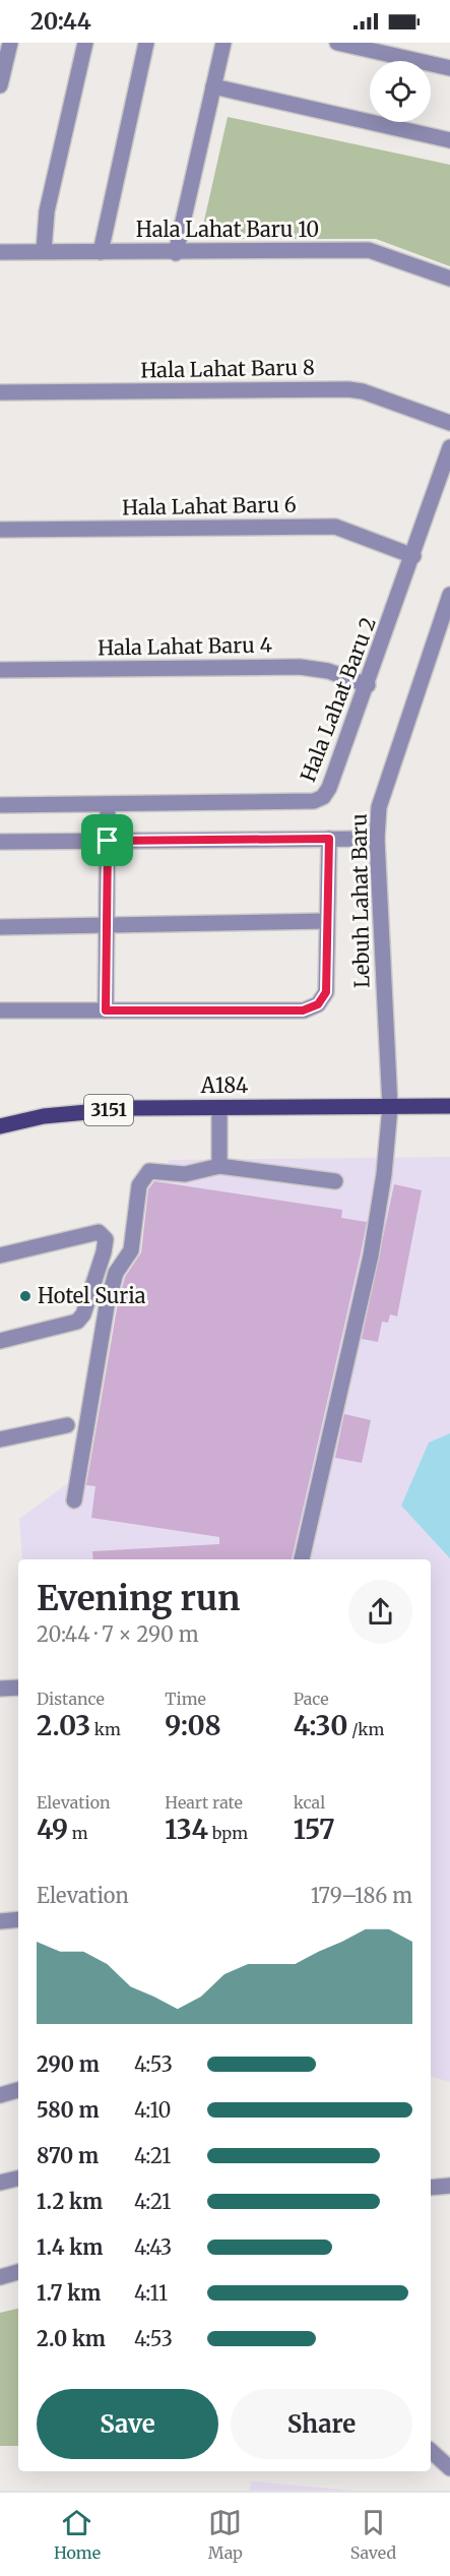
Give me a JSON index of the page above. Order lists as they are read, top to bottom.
{
  "streets": {
    "main road": ["A184", "3151"],
    "street": [
      "Hala Lahat Baru 10",
      "Hala Lahat Baru 8",
      "Hala Lahat Baru 6",
      "Hala Lahat Baru 4",
      "Hala Lahat Baru 2",
      "Lebuh Lahat Baru"
    ]
  },
  "crossings": [
    ["Hala Lahat Baru 6", "Hala Lahat Baru 2"],
    ["Hala Lahat Baru 4", "Hala Lahat Baru 2"],
    ["Lebuh Lahat Baru", "A184"]
  ],
  "places": ["Hotel Suria"],
  "page": {
    "status": "20:44",
    "heading": ["Evening run", "20:44 · 7 × 290 m"],
    "stats": [
      ["Distance", "2.03 km"],
      ["Time", "9:08"],
      ["Pace", "4:30 /km"],
      ["Elevation", "49 m"],
      ["Heart rate", "134 bpm"],
      ["kcal", "157"]
    ],
    "chart": ["Elevation", "179–186 m"],
    "list": [
      {
        "name": "290 m",
        "note": "4:53"
      },
      {
        "name": "580 m",
        "note": "4:10"
      },
      {
        "name": "870 m",
        "note": "4:21"
      },
      {
        "name": "1.2 km",
        "note": "4:21"
      },
      {
        "name": "1.4 km",
        "note": "4:43"
      },
      {
        "name": "1.7 km",
        "note": "4:11"
      },
      {
        "name": "2.0 km",
        "note": "4:53"
      }
    ],
    "buttons": ["Save", "Share"],
    "tabs": ["Home", "Map", "Saved"]
  }
}
